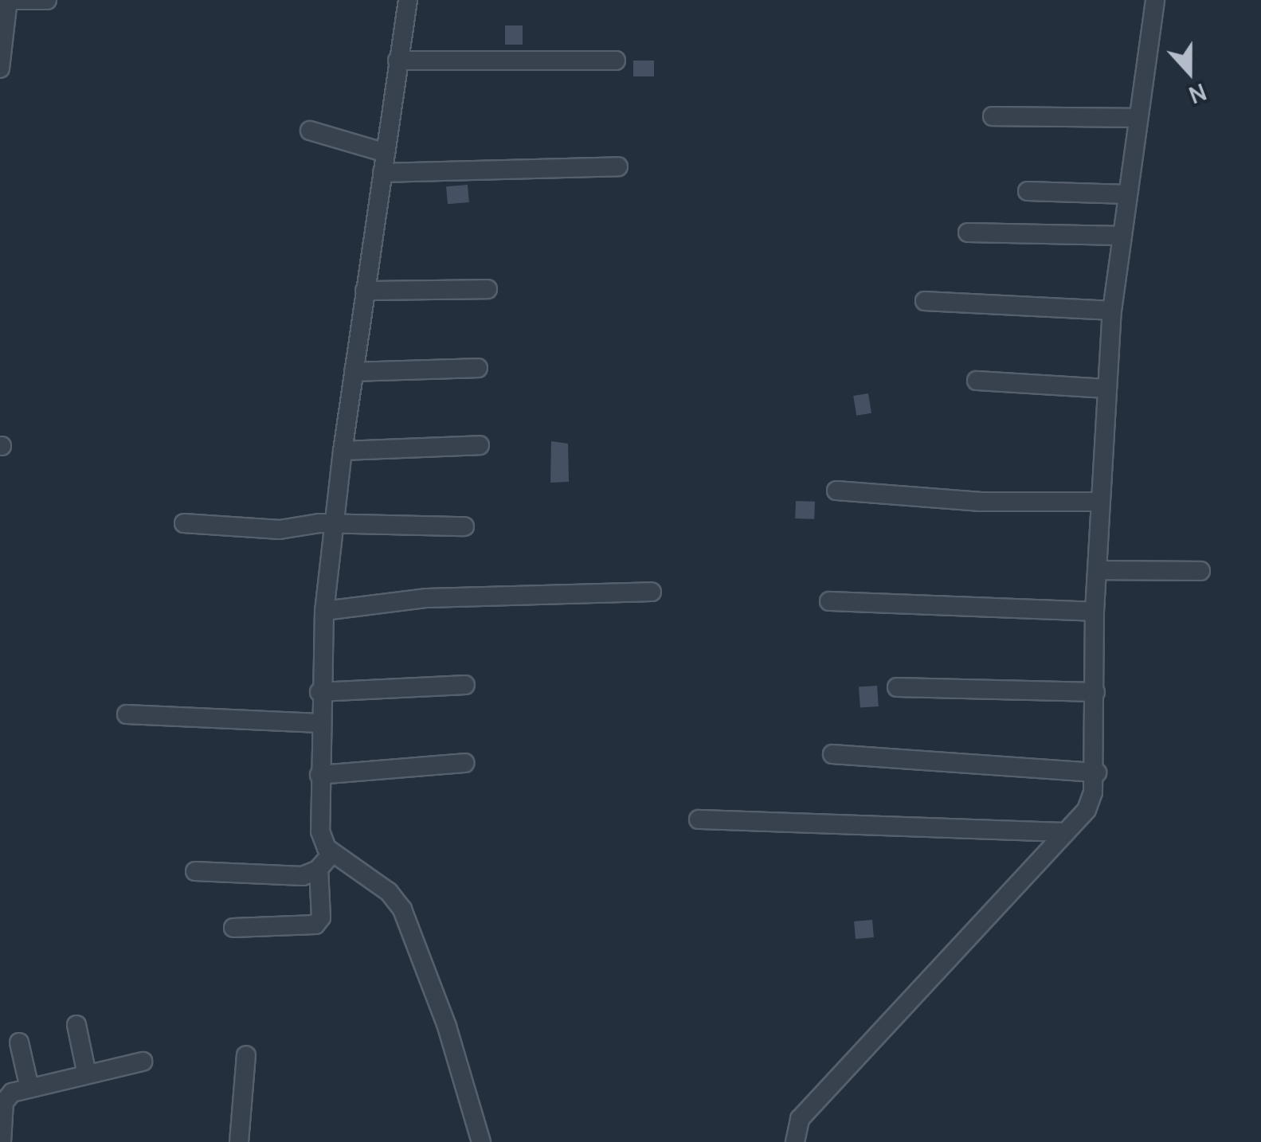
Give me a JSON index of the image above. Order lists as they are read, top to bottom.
{
  "north": "bottom"
}
